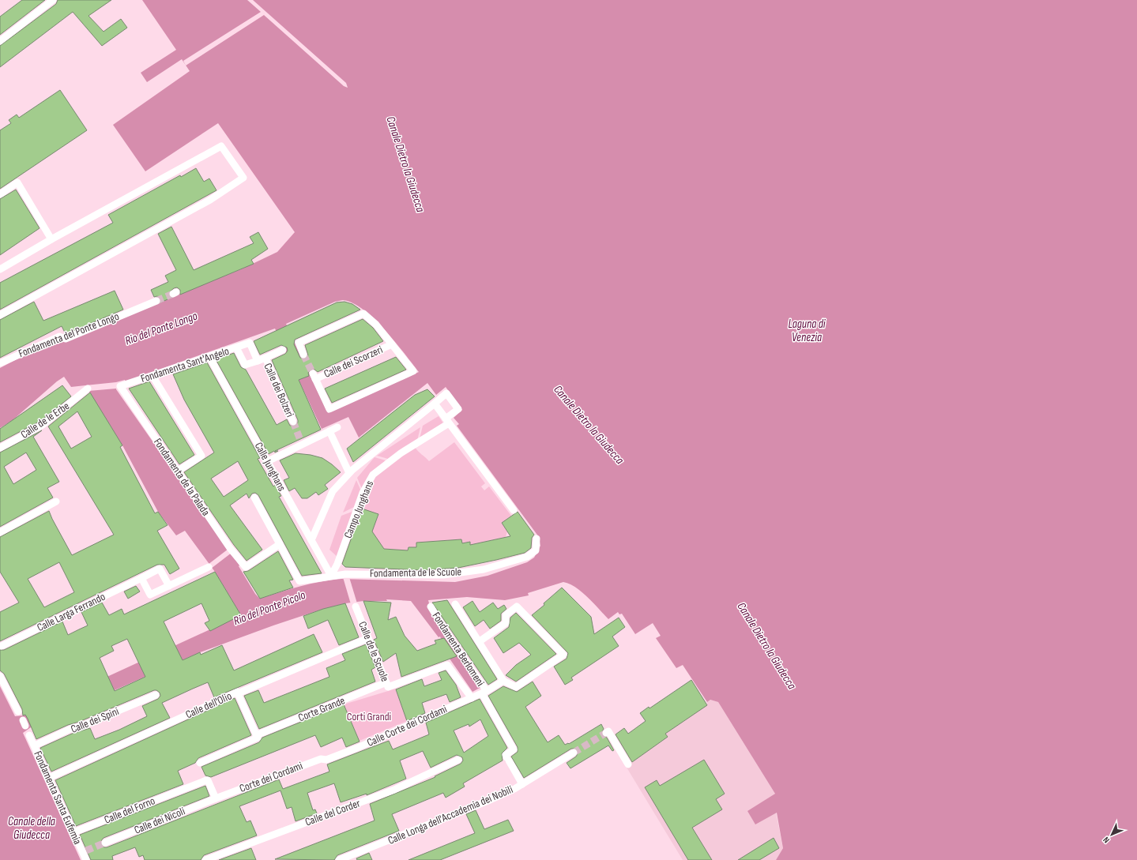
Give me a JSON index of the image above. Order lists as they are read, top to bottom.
{
  "streets": {
    "street": [
      "Fondamenta del Ponte Longo",
      "Calle dei Scorzeri",
      "Fondamenta Sant'Angelo",
      "Calle dei Bolzeri",
      "Calle de le Erbe",
      "Calle Junghans",
      "Fondamenta de la Palada",
      "Campo Junghans",
      "Fondamenta de le Scuole",
      "Calle Larga Ferrando",
      "Fondamenta Berlomeni",
      "Calle de le Scuole",
      "Calle dell'Olio",
      "Corte Grande",
      "Calle dei Spini",
      "Calle Corte dei Cordami",
      "Corte dei Cordami",
      "Fondamenta Santa Eufemia",
      "Calle del Forno",
      "Calle del Corder",
      "Calle Longa dell'Accademia dei Nobili",
      "Calle dei Nicoli"
    ]
  },
  "crossings": [
    ["Fondamenta Sant'Angelo", "Calle dei Bolzeri"],
    ["Fondamenta Sant'Angelo", "Calle Junghans"],
    ["Fondamenta Sant'Angelo", "Fondamenta de la Palada"],
    ["Calle Junghans", "Campo Junghans"],
    ["Calle Junghans", "Fondamenta de le Scuole"],
    ["Fondamenta de la Palada", "Fondamenta de le Scuole"],
    ["Campo Junghans", "Fondamenta de le Scuole"],
    ["Fondamenta Berlomeni", "Calle Corte dei Cordami"],
    ["Fondamenta Berlomeni", "Calle Longa dell'Accademia dei Nobili"],
    ["Calle de le Scuole", "Calle dell'Olio"],
    ["Calle de le Scuole", "Corte Grande"],
    ["Calle de le Scuole", "Calle Corte dei Cordami"],
    ["Calle dell'Olio", "Fondamenta Santa Eufemia"],
    ["Calle dei Spini", "Fondamenta Santa Eufemia"],
    ["Calle Corte dei Cordami", "Corte dei Cordami"],
    ["Corte dei Cordami", "Calle del Forno"],
    ["Corte dei Cordami", "Calle dei Nicoli"],
    ["Fondamenta Santa Eufemia", "Calle del Forno"],
    ["Calle del Forno", "Calle dei Nicoli"]
  ],
  "water": [
    "Canale Dietro la Giudecca",
    "Laguna di Venezia",
    "Rio del Ponte Longo",
    "Rio del Ponte Picolo",
    "Canale della Giudecca"
  ],
  "parks": ["Corti Grandi"],
  "north": "bottom left"
}
